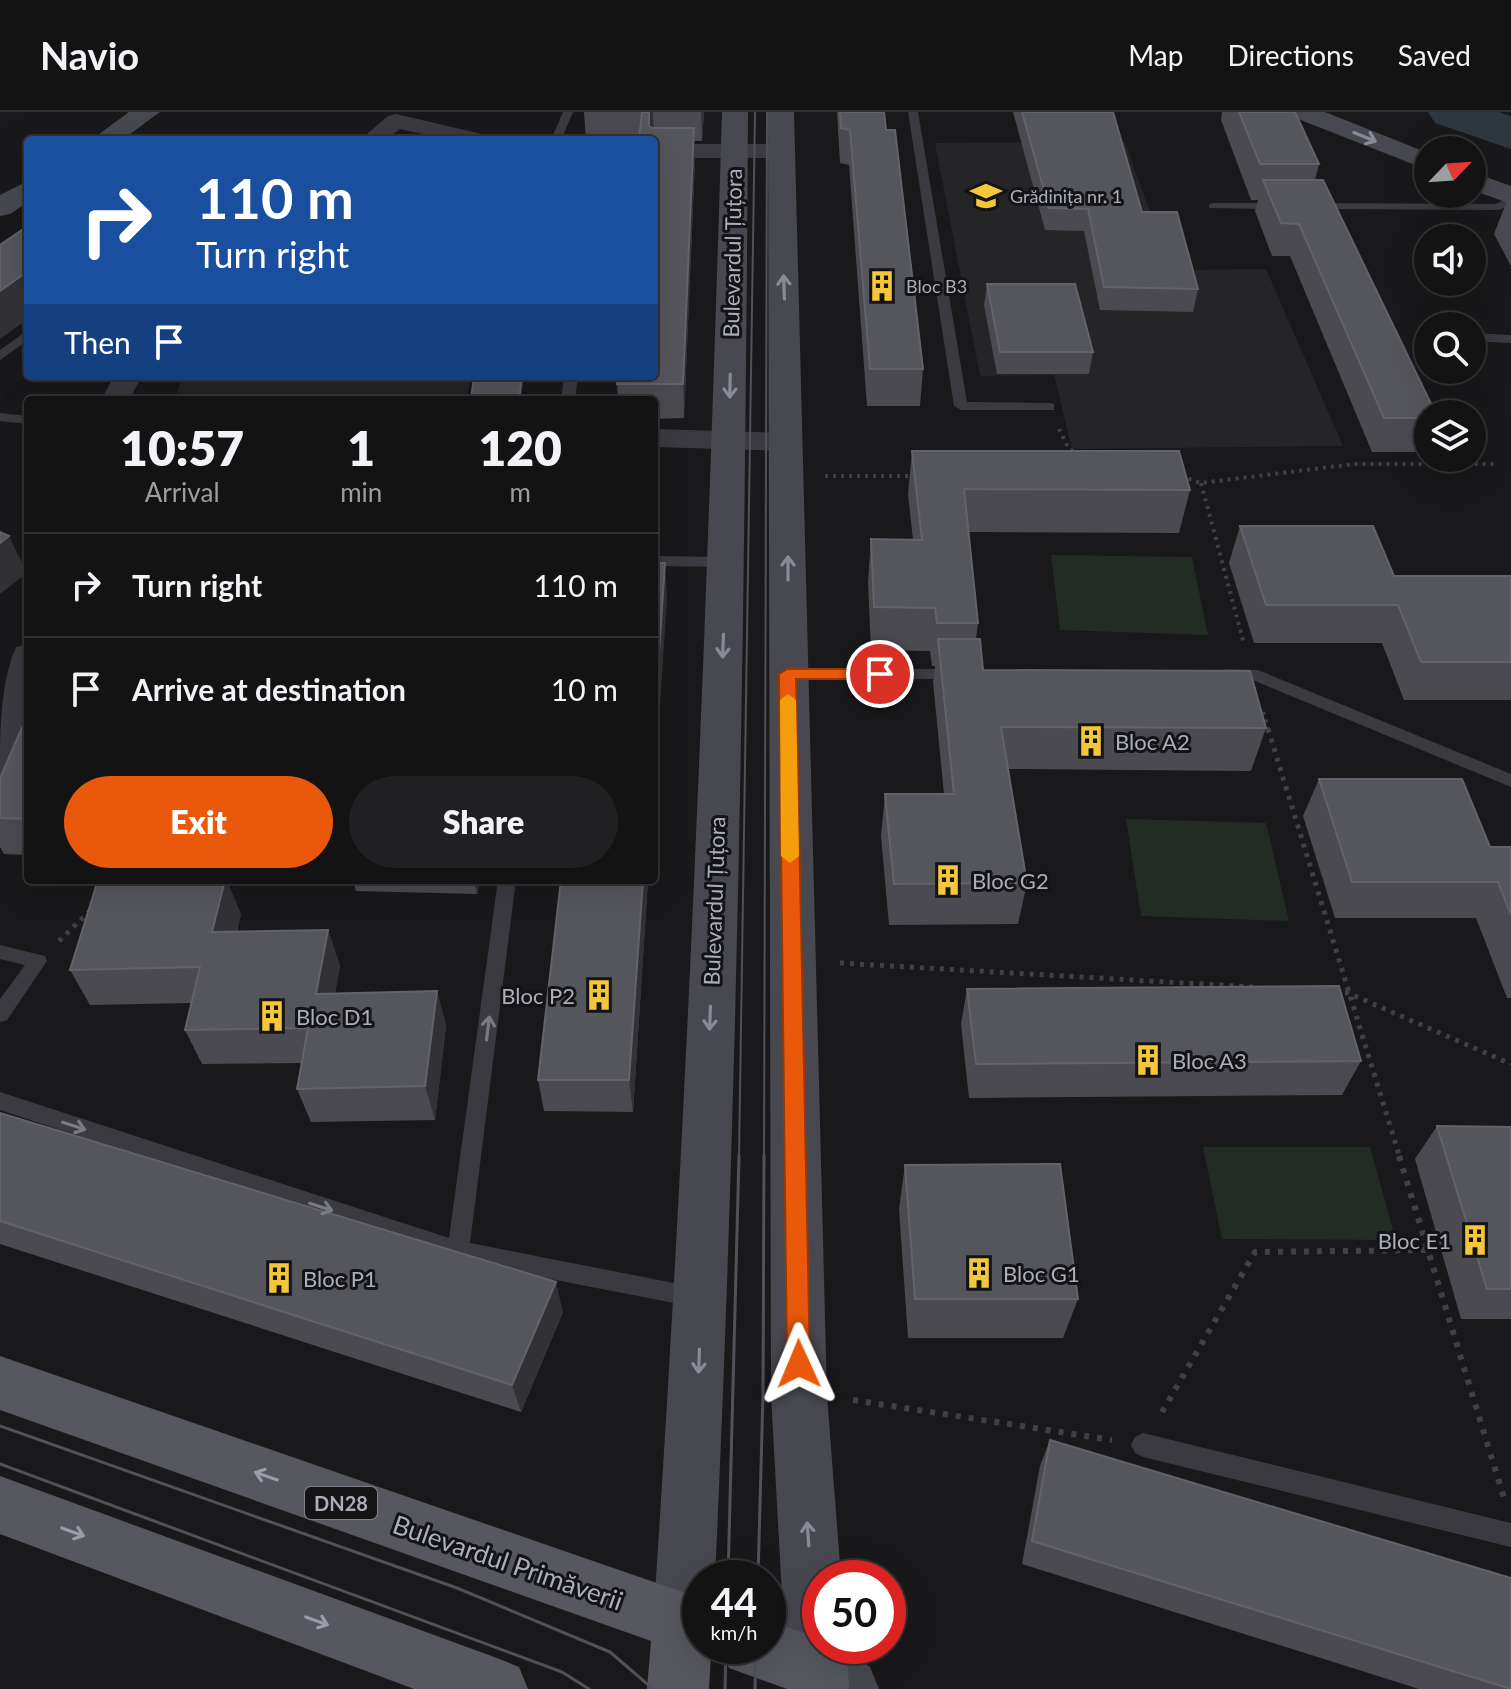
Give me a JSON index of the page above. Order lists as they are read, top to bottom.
{
  "streets": {
    "main road": ["Bulevardul Țuțora", "DN28", "Bulevardul Primăverii"]
  },
  "places": {
    "school or university": ["Grădinița nr. 1"],
    "building": [
      "Bloc B3",
      "Bloc A2",
      "Bloc G2",
      "Bloc P2",
      "Bloc D1",
      "Bloc A3",
      "Bloc E1",
      "Bloc G1",
      "Bloc P1"
    ]
  },
  "north": "top right",
  "page": {
    "header": "Navio",
    "nav": ["Map", "Directions", "Saved"],
    "turn": ["110 m", "Turn right"],
    "then": "Then",
    "eta": [
      "10:57",
      "Arrival",
      "1",
      "min",
      "120",
      "m"
    ],
    "list": [
      {
        "name": "Turn right",
        "value": "110 m"
      },
      {
        "name": "Arrive at destination",
        "value": "10 m"
      }
    ],
    "buttons": ["Exit", "Share"],
    "speed": "44 km/h",
    "limit": "50"
  }
}
